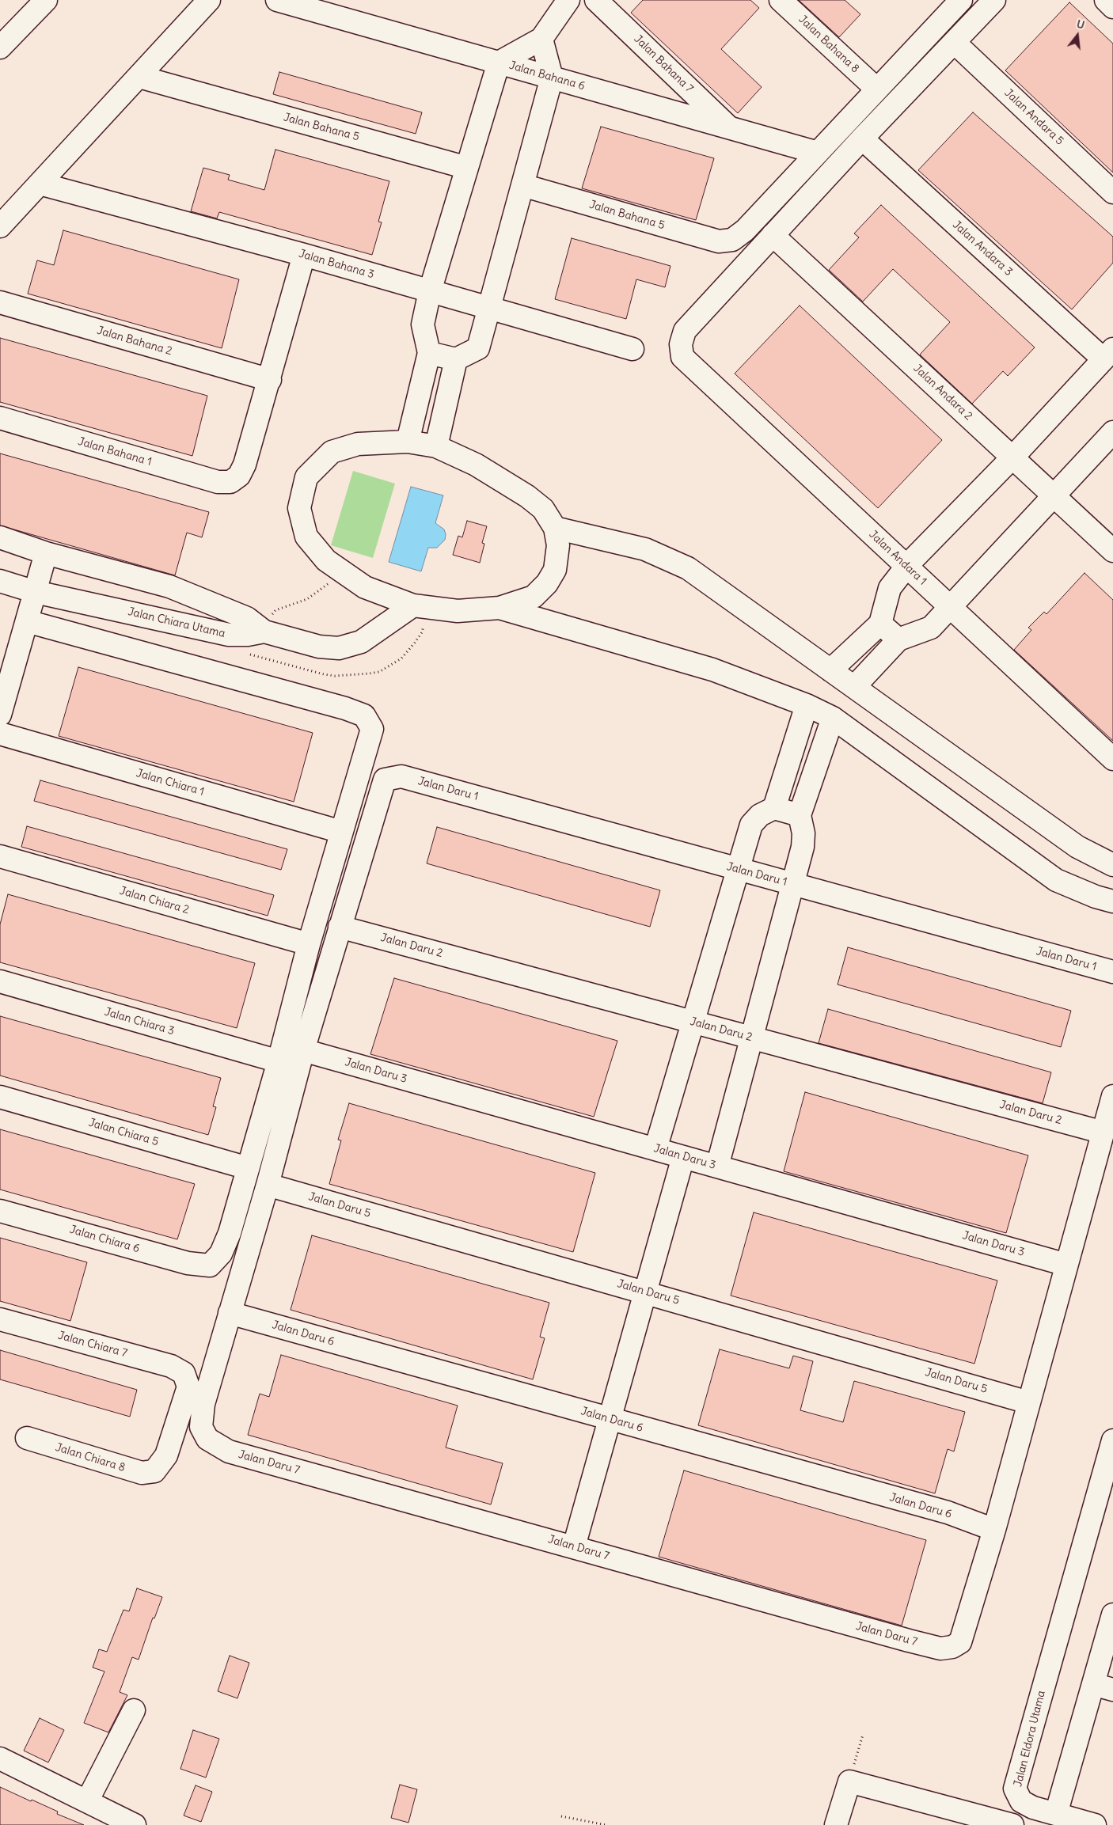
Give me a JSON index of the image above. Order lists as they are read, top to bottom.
{
  "streets": {
    "street": [
      "Jalan Bahana 8",
      "Jalan Bahana 7",
      "Jalan Bahana 6",
      "Jalan Andara 5",
      "Jalan Bahana 5",
      "Jalan Andara 3",
      "Jalan Bahana 3",
      "Jalan Bahana 2",
      "Jalan Andara 2",
      "Jalan Bahana 1",
      "Jalan Andara 1",
      "Jalan Chiara Utama",
      "Jalan Chiara 1",
      "Jalan Daru 1",
      "Jalan Chiara 2",
      "Jalan Daru 2",
      "Jalan Chiara 3",
      "Jalan Daru 3",
      "Jalan Chiara 5",
      "Jalan Daru 5",
      "Jalan Chiara 6",
      "Jalan Daru 6",
      "Jalan Chiara 7",
      "Jalan Chiara 8",
      "Jalan Daru 7",
      "Jalan Eldora Utama"
    ]
  },
  "crossings": [
    ["Jalan Bahana 7", "Jalan Bahana 6"],
    ["Jalan Bahana 6", "Jalan Bahana 5"],
    ["Jalan Bahana 2", "Jalan Bahana 1"],
    ["Jalan Andara 2", "Jalan Andara 1"],
    ["Jalan Daru 1", "Jalan Daru 2"],
    ["Jalan Chiara 5", "Jalan Chiara 6"],
    ["Jalan Daru 6", "Jalan Daru 7"],
    ["Jalan Chiara 7", "Jalan Chiara 8"]
  ],
  "north": "top"
}
